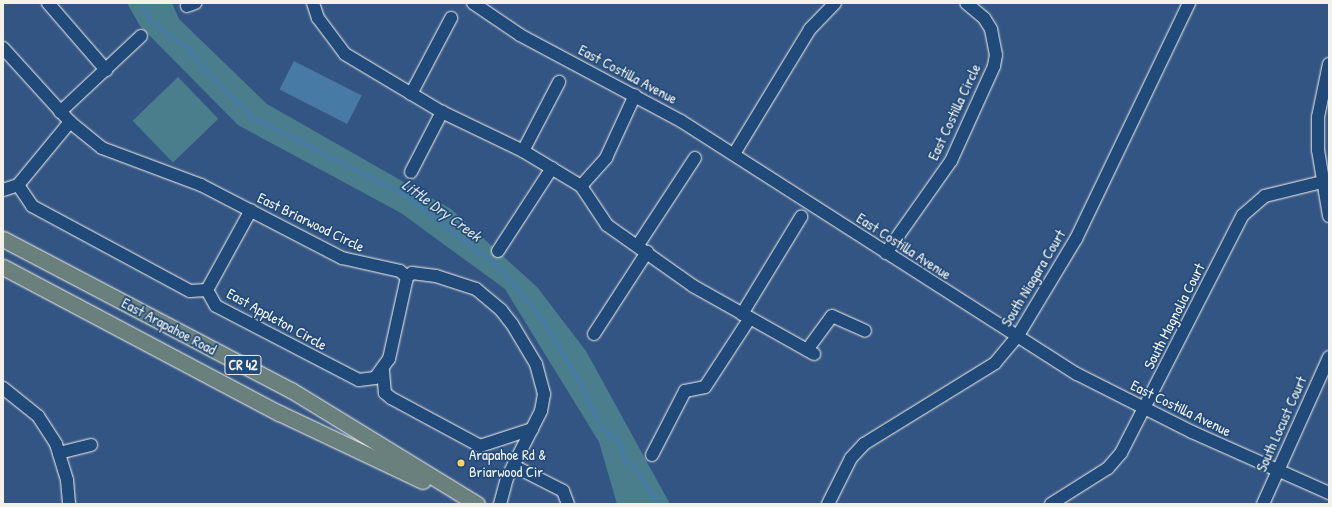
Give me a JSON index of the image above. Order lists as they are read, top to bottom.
{
  "streets": {
    "main road": ["East Arapahoe Road", "CR 42"],
    "street": [
      "East Costilla Avenue",
      "East Costilla Circle",
      "East Briarwood Circle",
      "South Niagara Court",
      "South Magnolia Court",
      "East Appleton Circle",
      "South Locust Court"
    ]
  },
  "crossings": [
    ["East Costilla Avenue", "East Costilla Circle"],
    ["East Costilla Avenue", "South Niagara Court"],
    ["East Costilla Avenue", "South Magnolia Court"],
    ["East Costilla Avenue", "South Locust Court"]
  ],
  "water": ["Little Dry Creek"],
  "places": ["Arapahoe Rd & Briarwood Cir"]
}
